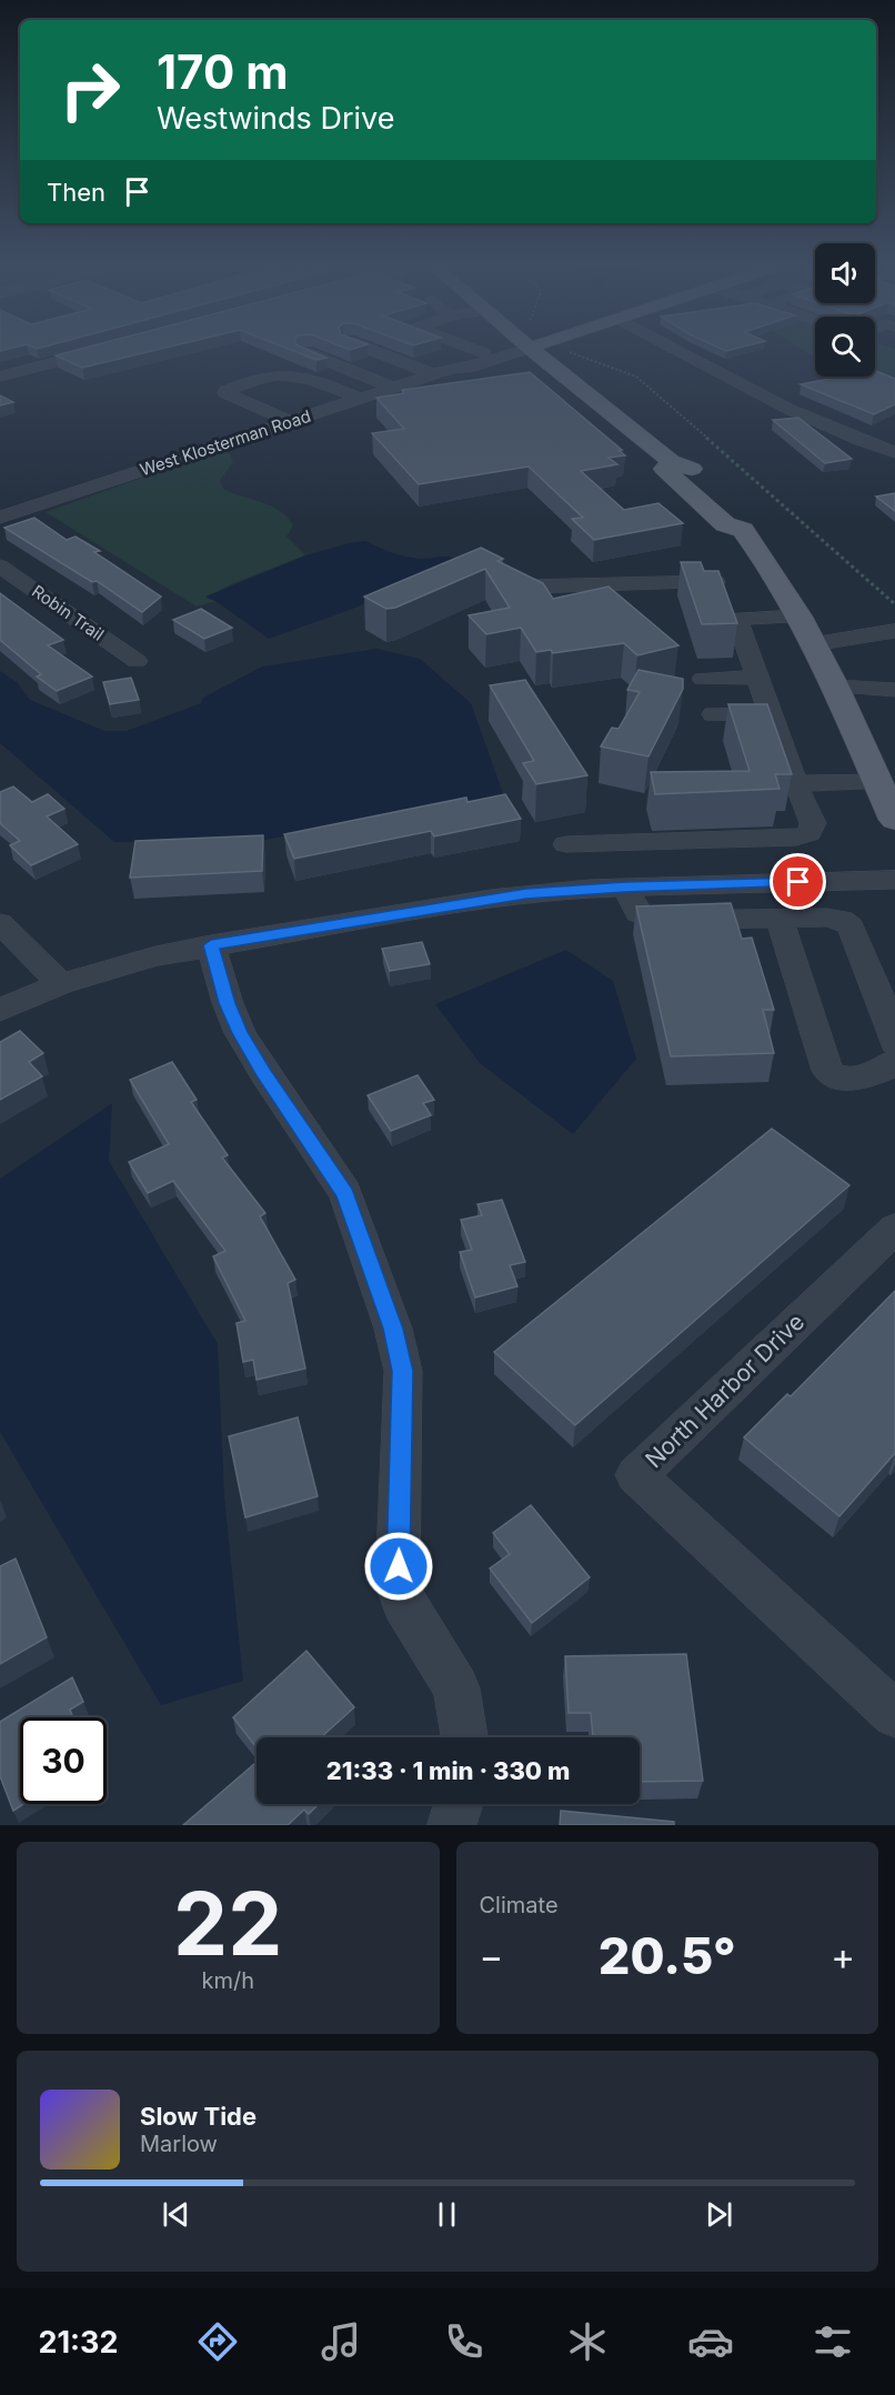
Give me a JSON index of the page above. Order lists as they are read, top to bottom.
{
  "streets": {
    "street": ["West Klosterman Road", "Robin Trail", "North Harbor Drive"]
  },
  "page": {
    "turn": ["170 m", "Westwinds Drive"],
    "then": "Then",
    "limit": "30",
    "trip": "21:33 · 1 min · 330 m",
    "tile": [
      ["22", "km/h"],
      "Climate"
    ],
    "heat": ["−", "20.5°", "+"],
    "song": ["Slow Tide", "Marlow"],
    "tabs": "21:32"
  }
}
